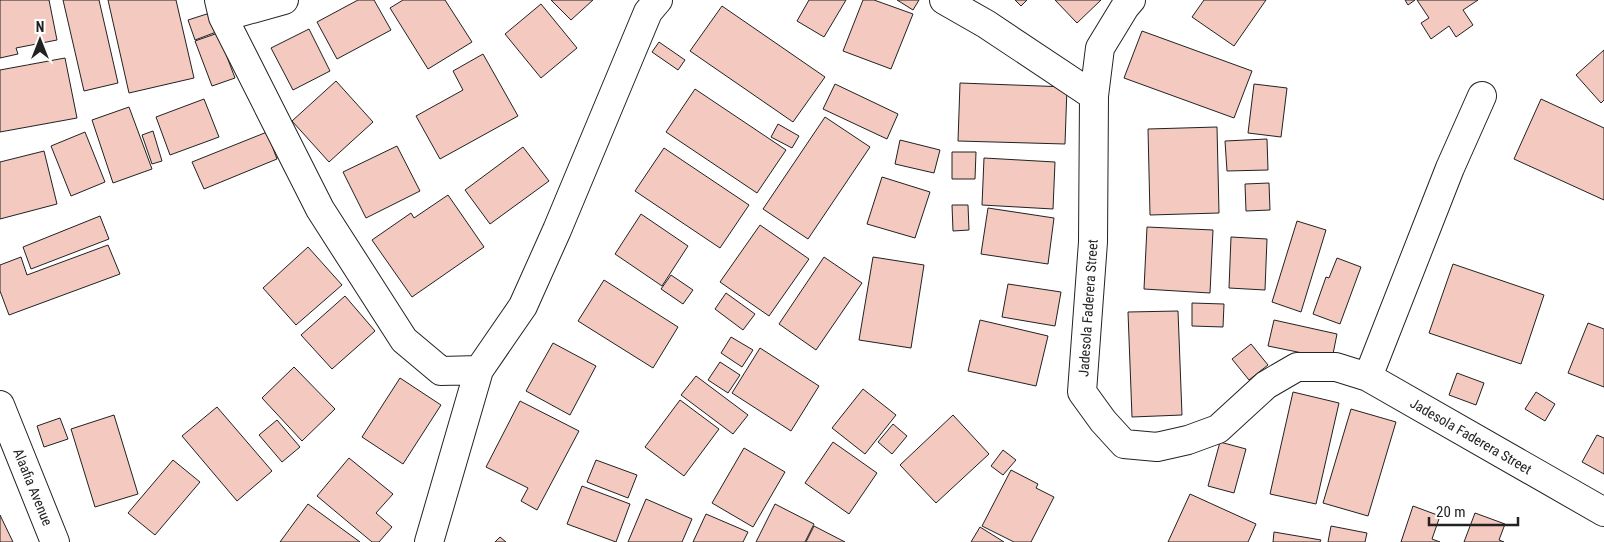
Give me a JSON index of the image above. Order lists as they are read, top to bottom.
{
  "streets": {
    "street": ["Jadesola Faderera Street", "Alaafia Avenue"]
  },
  "scale_bar": "20 m",
  "north": "top"
}
